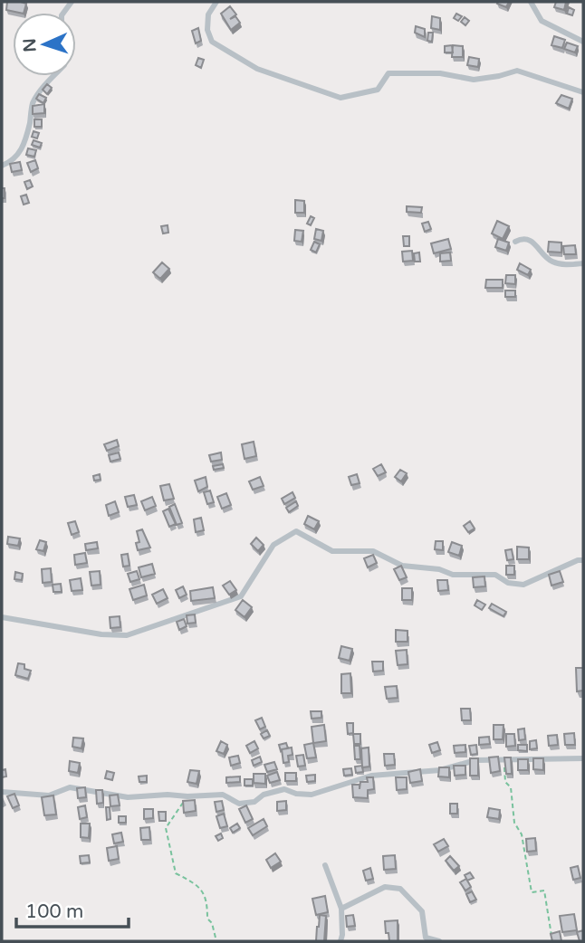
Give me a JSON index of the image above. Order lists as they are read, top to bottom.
{
  "scale_bar": "100 m",
  "north": "left"
}
